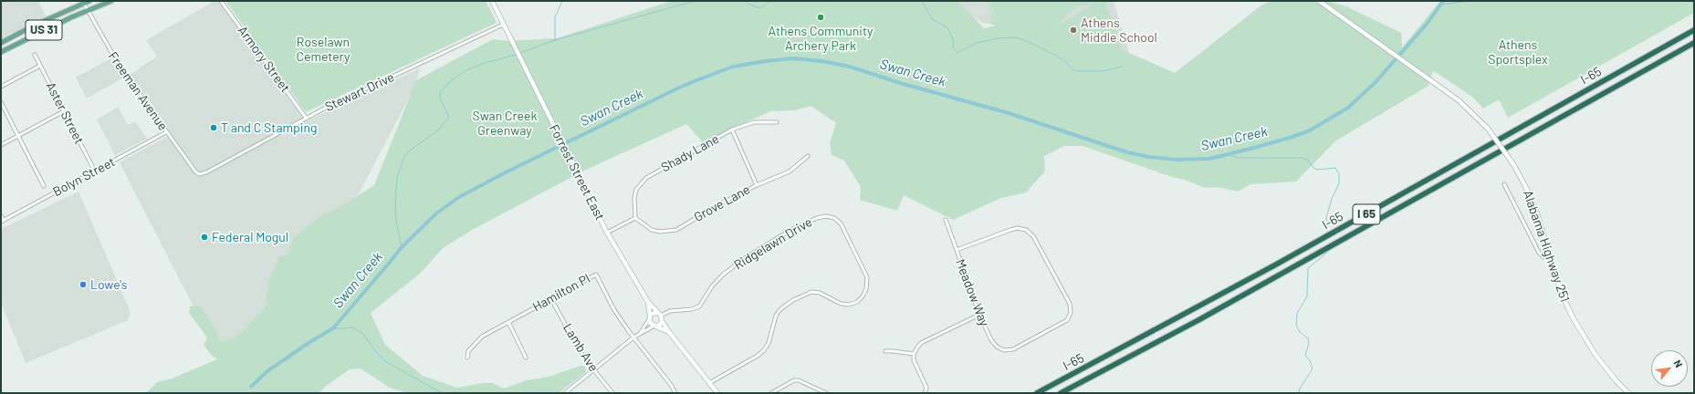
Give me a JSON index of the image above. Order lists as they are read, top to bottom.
{
  "streets": {
    "highway": ["I-65", "I 65"],
    "main road": ["US 31", "Forrest Street East", "Alabama Highway 251"],
    "street": [
      "Armory Street",
      "Freeman Avenue",
      "Stewart Drive",
      "Aster Street",
      "Shady Lane",
      "Bolyn Street",
      "Grove Lane",
      "Ridgelawn Drive",
      "Hamilton Pl",
      "Meadow Way",
      "Lamb Ave"
    ]
  },
  "crossings": [
    ["US 31", "Freeman Avenue"],
    ["Armory Street", "Stewart Drive"],
    ["Freeman Avenue", "Stewart Drive"],
    ["Freeman Avenue", "Bolyn Street"],
    ["Stewart Drive", "Forrest Street East"],
    ["Aster Street", "Bolyn Street"],
    ["Shady Lane", "Grove Lane"],
    ["Forrest Street East", "Ridgelawn Drive"],
    ["Hamilton Pl", "Lamb Ave"]
  ],
  "water": ["Swan Creek"],
  "parks": ["Roselawn Cemetery", "Athens Sportsplex", "Swan Creek Greenway"],
  "places": [
    "Athens Community Archery Park",
    "Athens Middle School",
    "T and C Stamping",
    "Federal Mogul",
    "Lowe's"
  ],
  "north": "top right"
}
